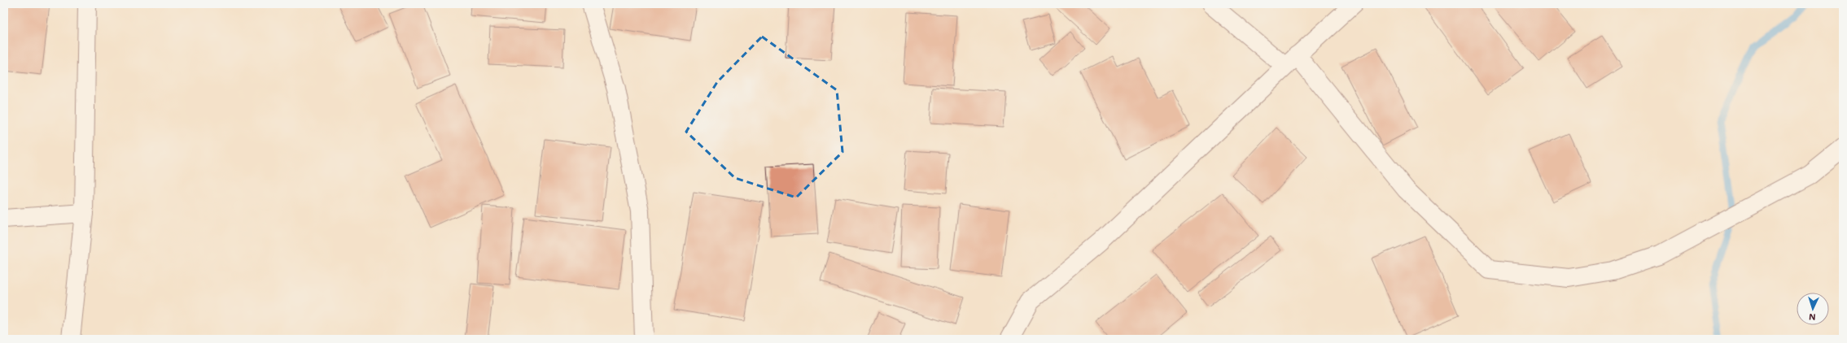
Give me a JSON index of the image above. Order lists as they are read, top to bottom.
{
  "north": "bottom"
}
